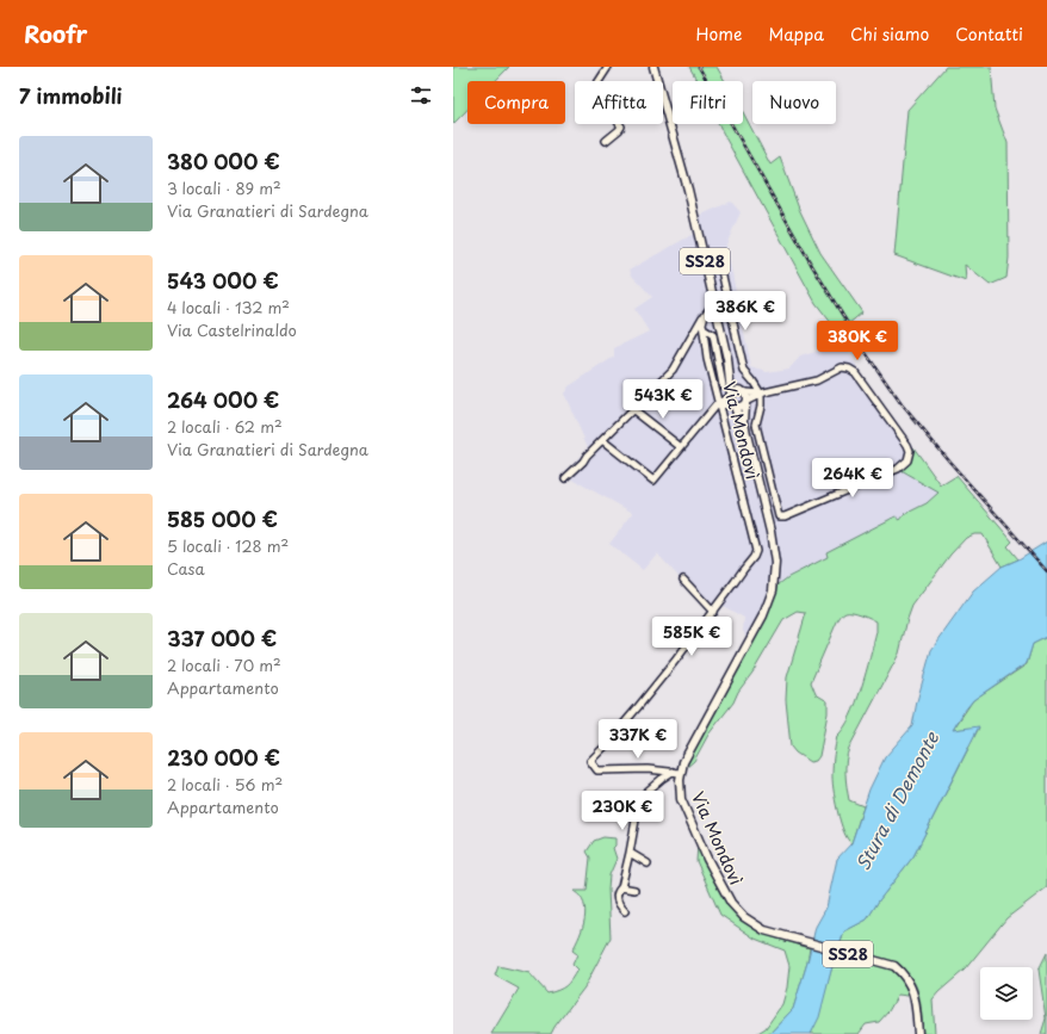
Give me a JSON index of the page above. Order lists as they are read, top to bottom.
{
  "streets": {
    "main road": ["SS28", "Via Mondovì"]
  },
  "crossings": [
    ["SS28", "Via Mondovì"]
  ],
  "water": ["Stura di Demonte"],
  "page": {
    "header": "Roofr",
    "nav": [
      "Home",
      "Mappa",
      "Chi siamo",
      "Contatti"
    ],
    "heading": "7 immobili",
    "chip": [
      "Compra",
      "Affitta",
      "Filtri",
      "Nuovo"
    ],
    "list": [
      {
        "name": "380 000 €",
        "note": "3 locali · 89 m² · Via Granatieri di Sardegna"
      },
      {
        "name": "543 000 €",
        "note": "4 locali · 132 m² · Via Castelrinaldo"
      },
      {
        "name": "264 000 €",
        "note": "2 locali · 62 m² · Via Granatieri di Sardegna"
      },
      {
        "name": "585 000 €",
        "note": "5 locali · 128 m² · Casa"
      },
      {
        "name": "337 000 €",
        "note": "2 locali · 70 m² · Appartamento"
      },
      {
        "name": "230 000 €",
        "note": "2 locali · 56 m² · Appartamento"
      }
    ],
    "price": [
      "386K €",
      "380K €",
      "543K €",
      "264K €",
      "585K €",
      "337K €",
      "230K €"
    ]
  }
}
